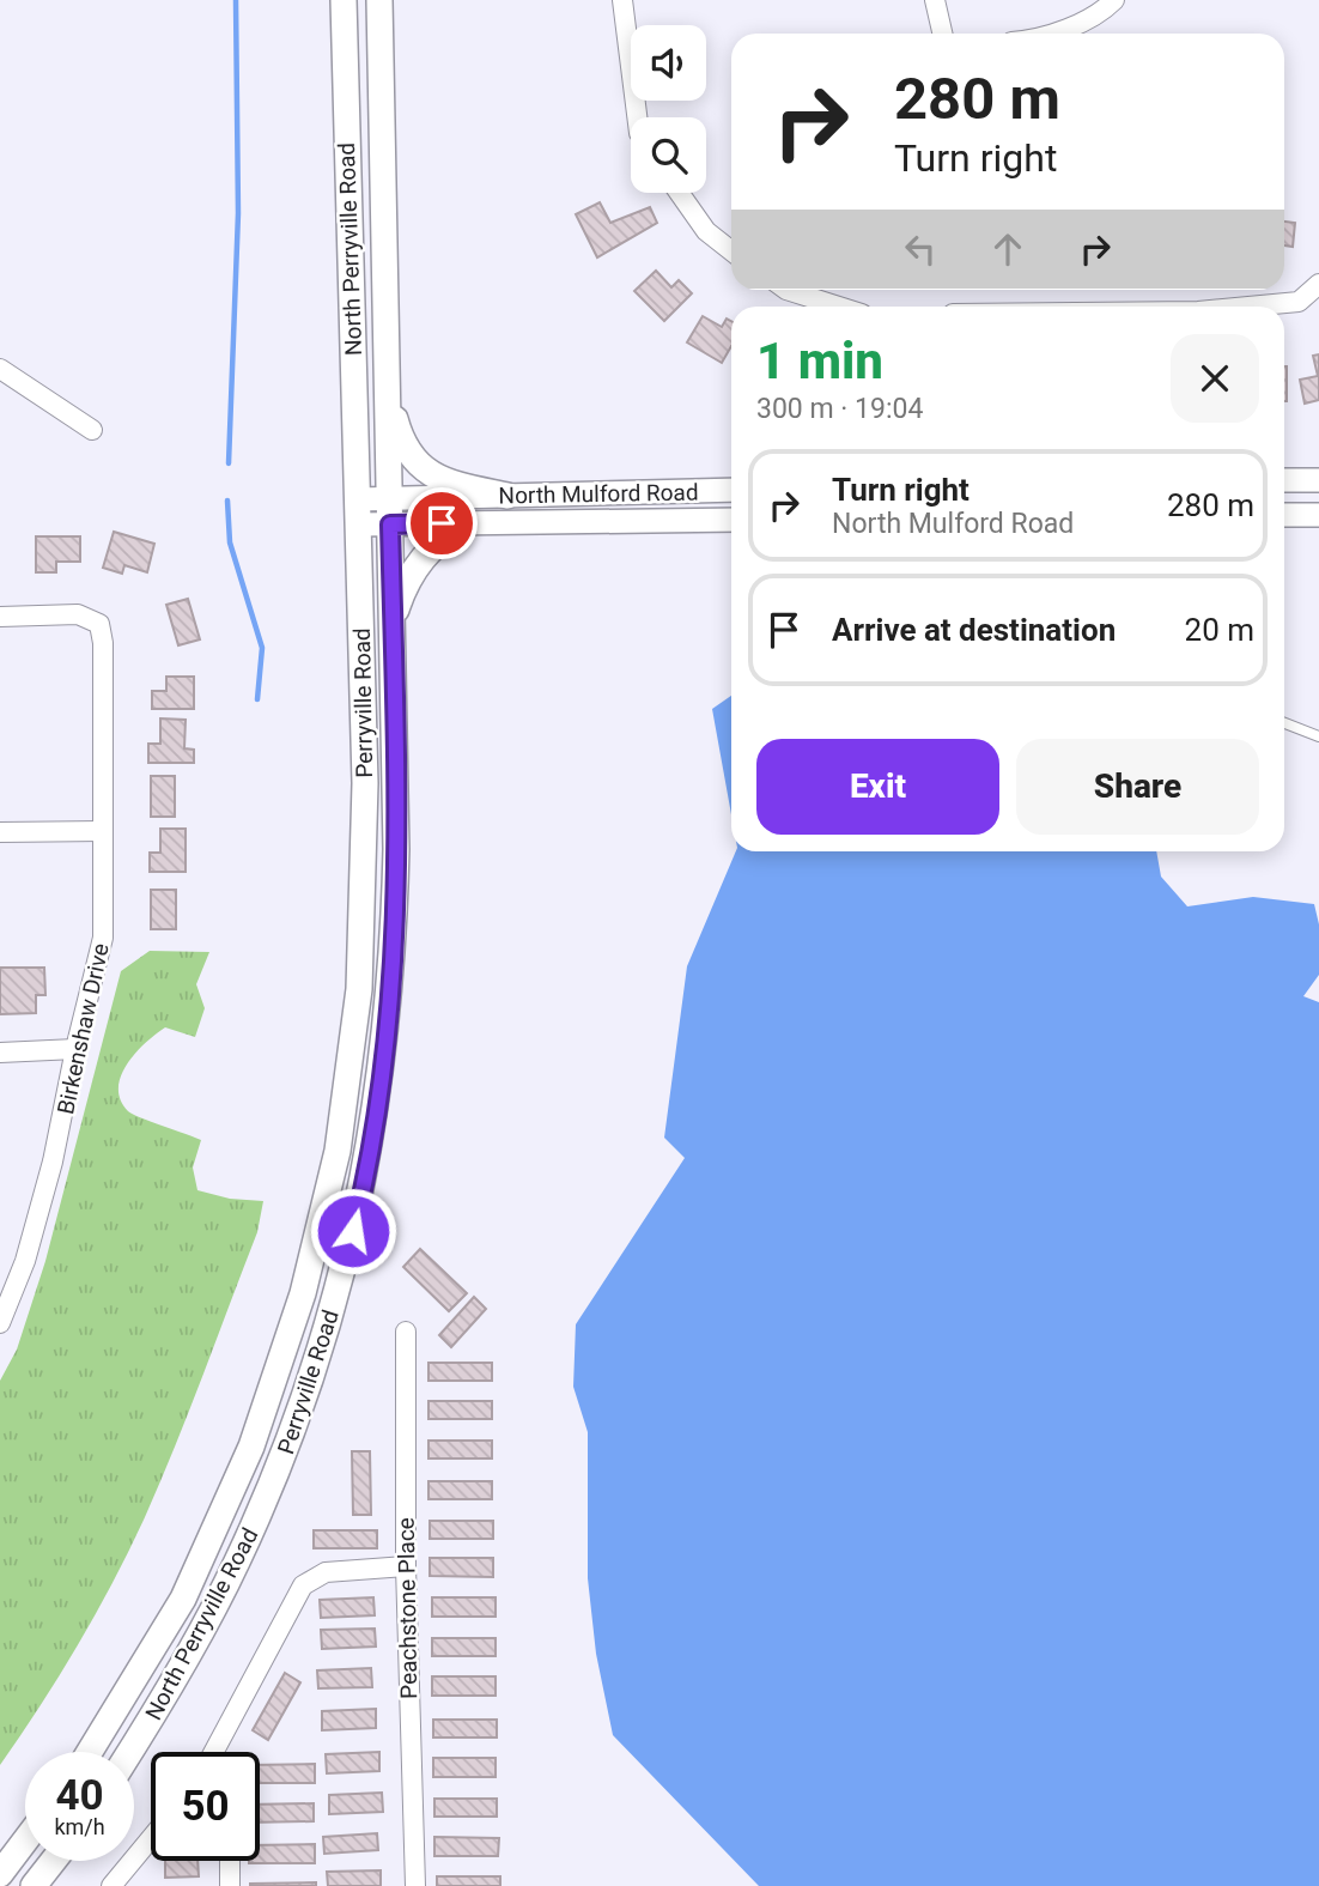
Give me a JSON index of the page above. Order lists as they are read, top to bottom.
{
  "streets": {
    "main road": ["North Perryville Road", "Perryville Road"],
    "street": ["North Mulford Road", "Birkenshaw Drive", "Peachstone Place"]
  },
  "crossings": [
    ["North Perryville Road", "North Mulford Road"],
    ["North Perryville Road", "Perryville Road"],
    ["North Mulford Road", "Perryville Road"]
  ],
  "page": {
    "turn": ["280 m", "Turn right"],
    "heading": ["1 min", "300 m · 19:04"],
    "list": [
      {
        "name": "Turn right",
        "note": "North Mulford Road",
        "value": "280 m"
      },
      {
        "name": "Arrive at destination",
        "value": "20 m"
      }
    ],
    "buttons": ["Exit", "Share"],
    "speed": "40 km/h",
    "limit": "50"
  }
}
